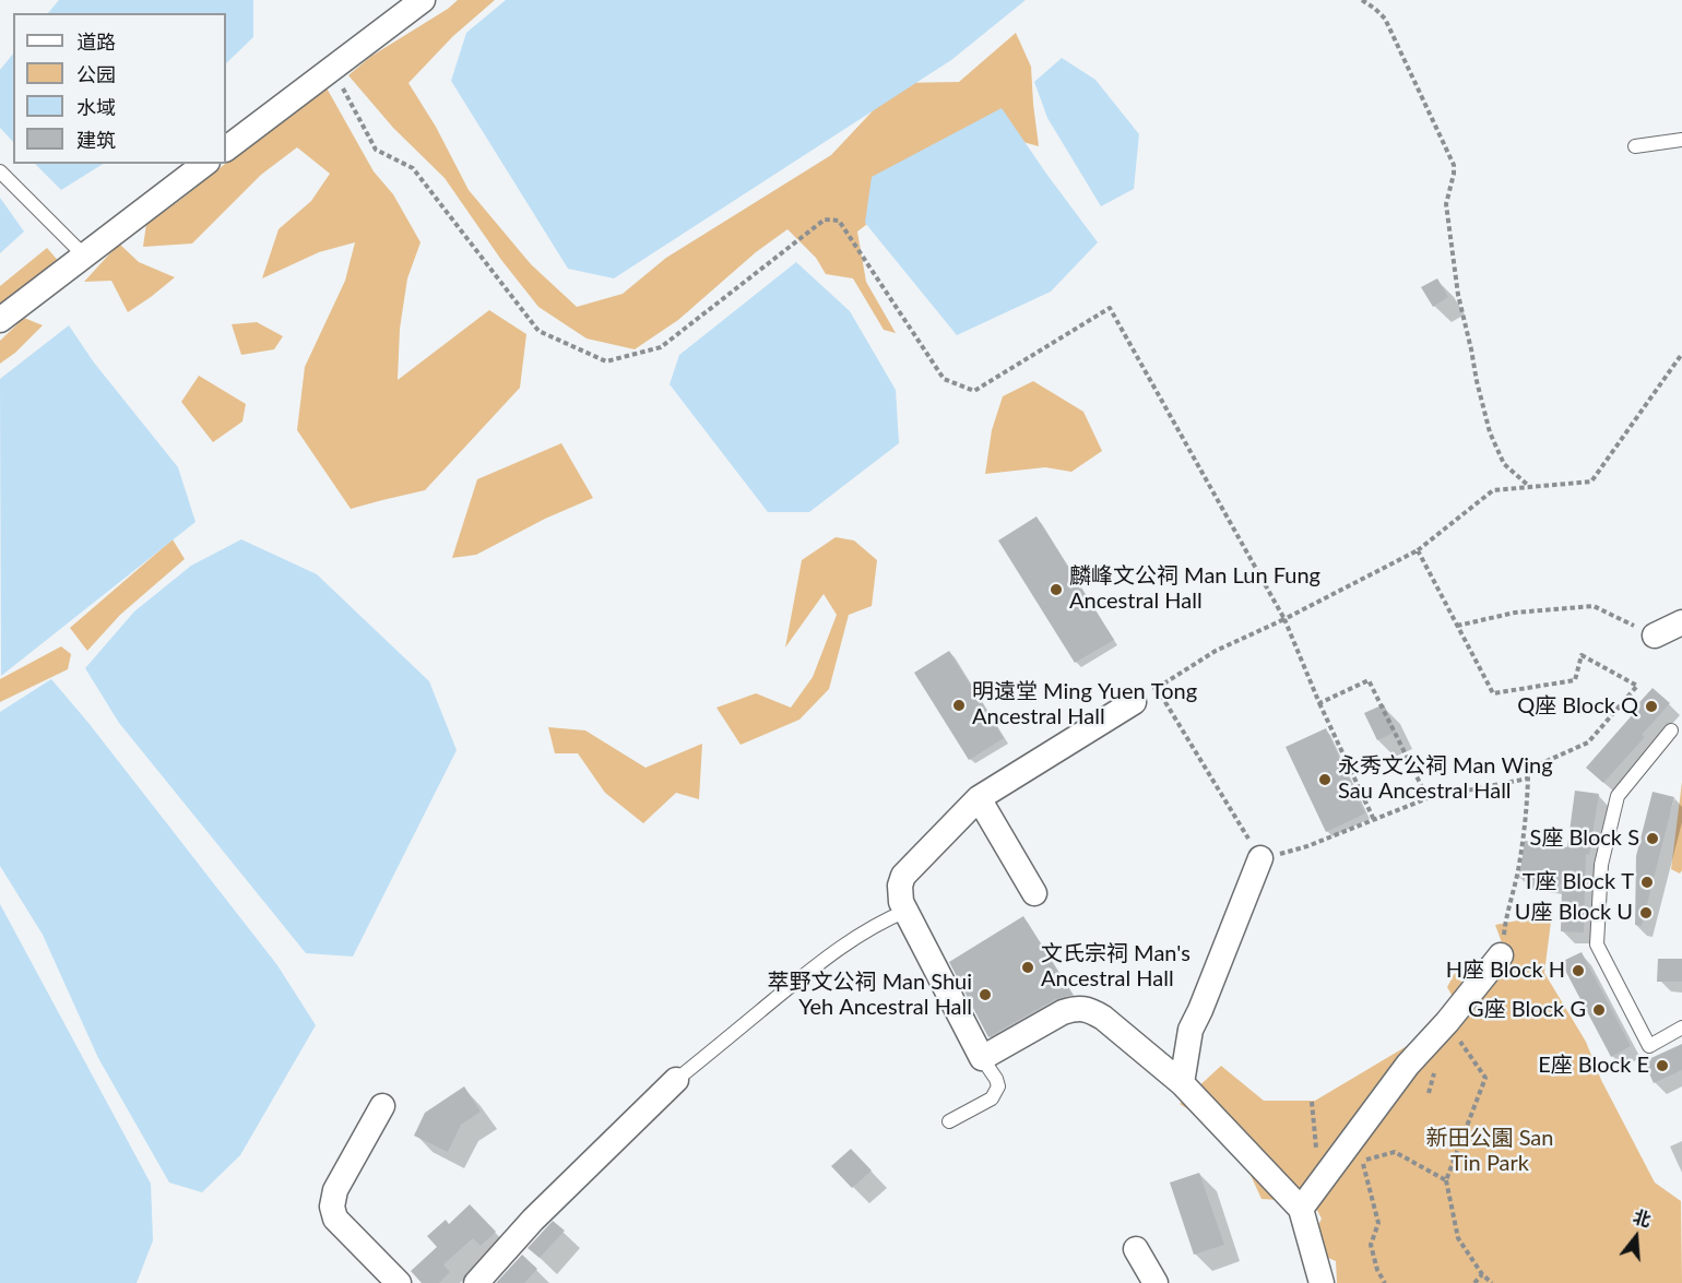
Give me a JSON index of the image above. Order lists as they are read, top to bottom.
{
  "parks": ["新田公園 San Tin Park"],
  "places": [
    "麟峰文公祠 Man Lun Fung Ancestral Hall",
    "明遠堂 Ming Yuen Tong Ancestral Hall",
    "Q座 Block Q",
    "永秀文公祠 Man Wing Sau Ancestral Hall",
    "S座 Block S",
    "T座 Block T",
    "U座 Block U",
    "文氏宗祠 Man's Ancestral Hall",
    "H座 Block H",
    "萃野文公祠 Man Shui Yeh Ancestral Hall",
    "G座 Block G",
    "E座 Block E"
  ],
  "legend": [
    "道路",
    "公园",
    "水域",
    "建筑"
  ],
  "north": "top"
}
